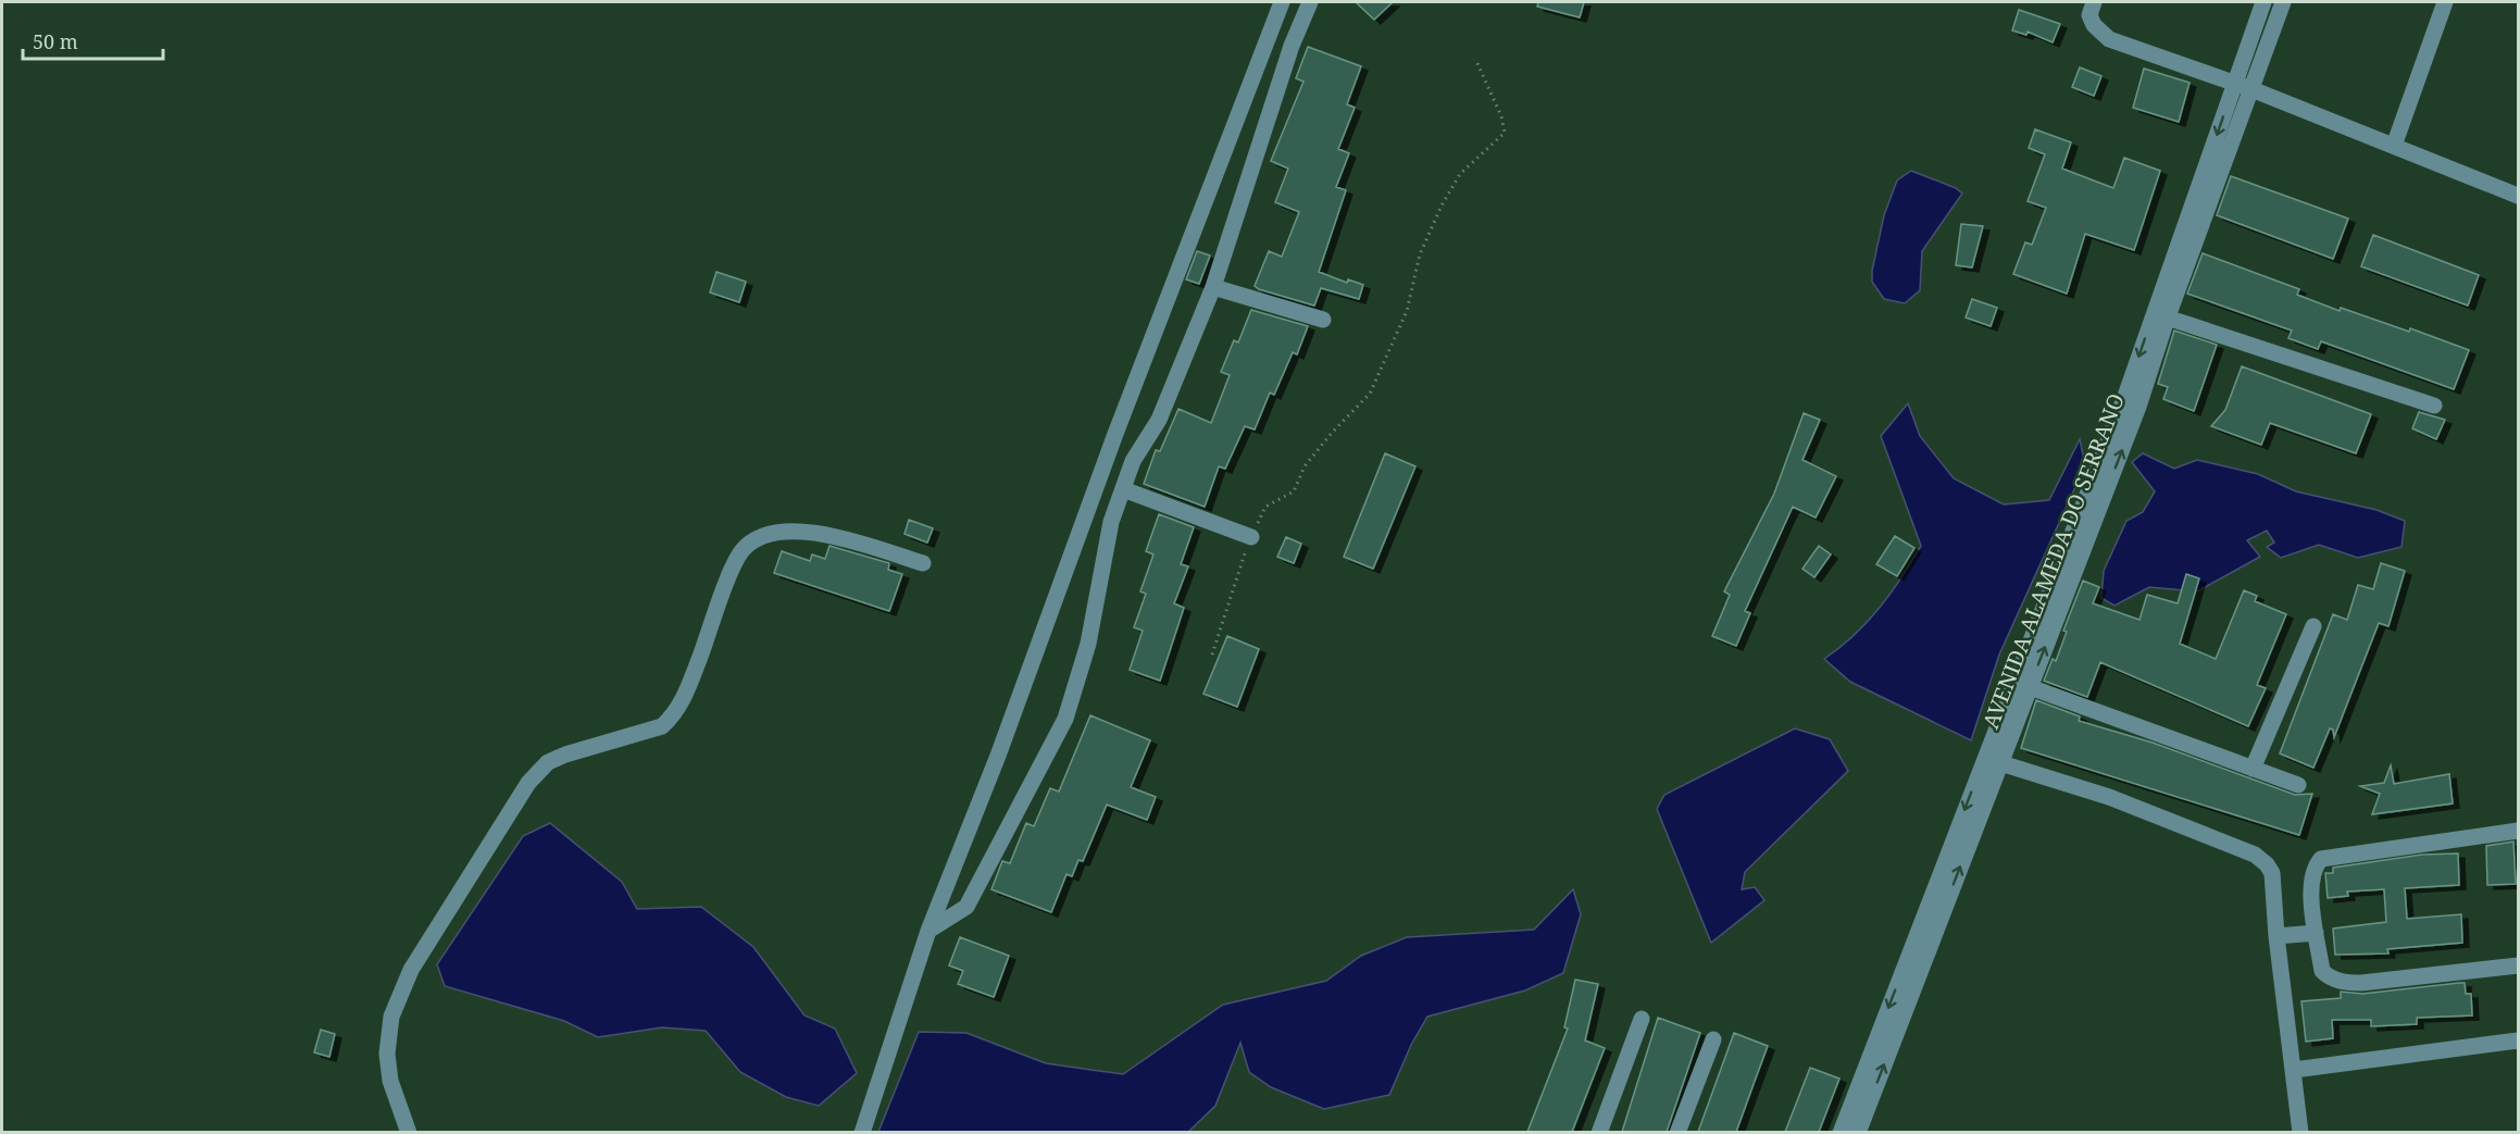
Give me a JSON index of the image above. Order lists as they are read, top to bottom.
{
  "streets": {
    "street": ["AVENIDA ALAMEDA DO SERRANO"]
  },
  "scale_bar": "50 m"
}
